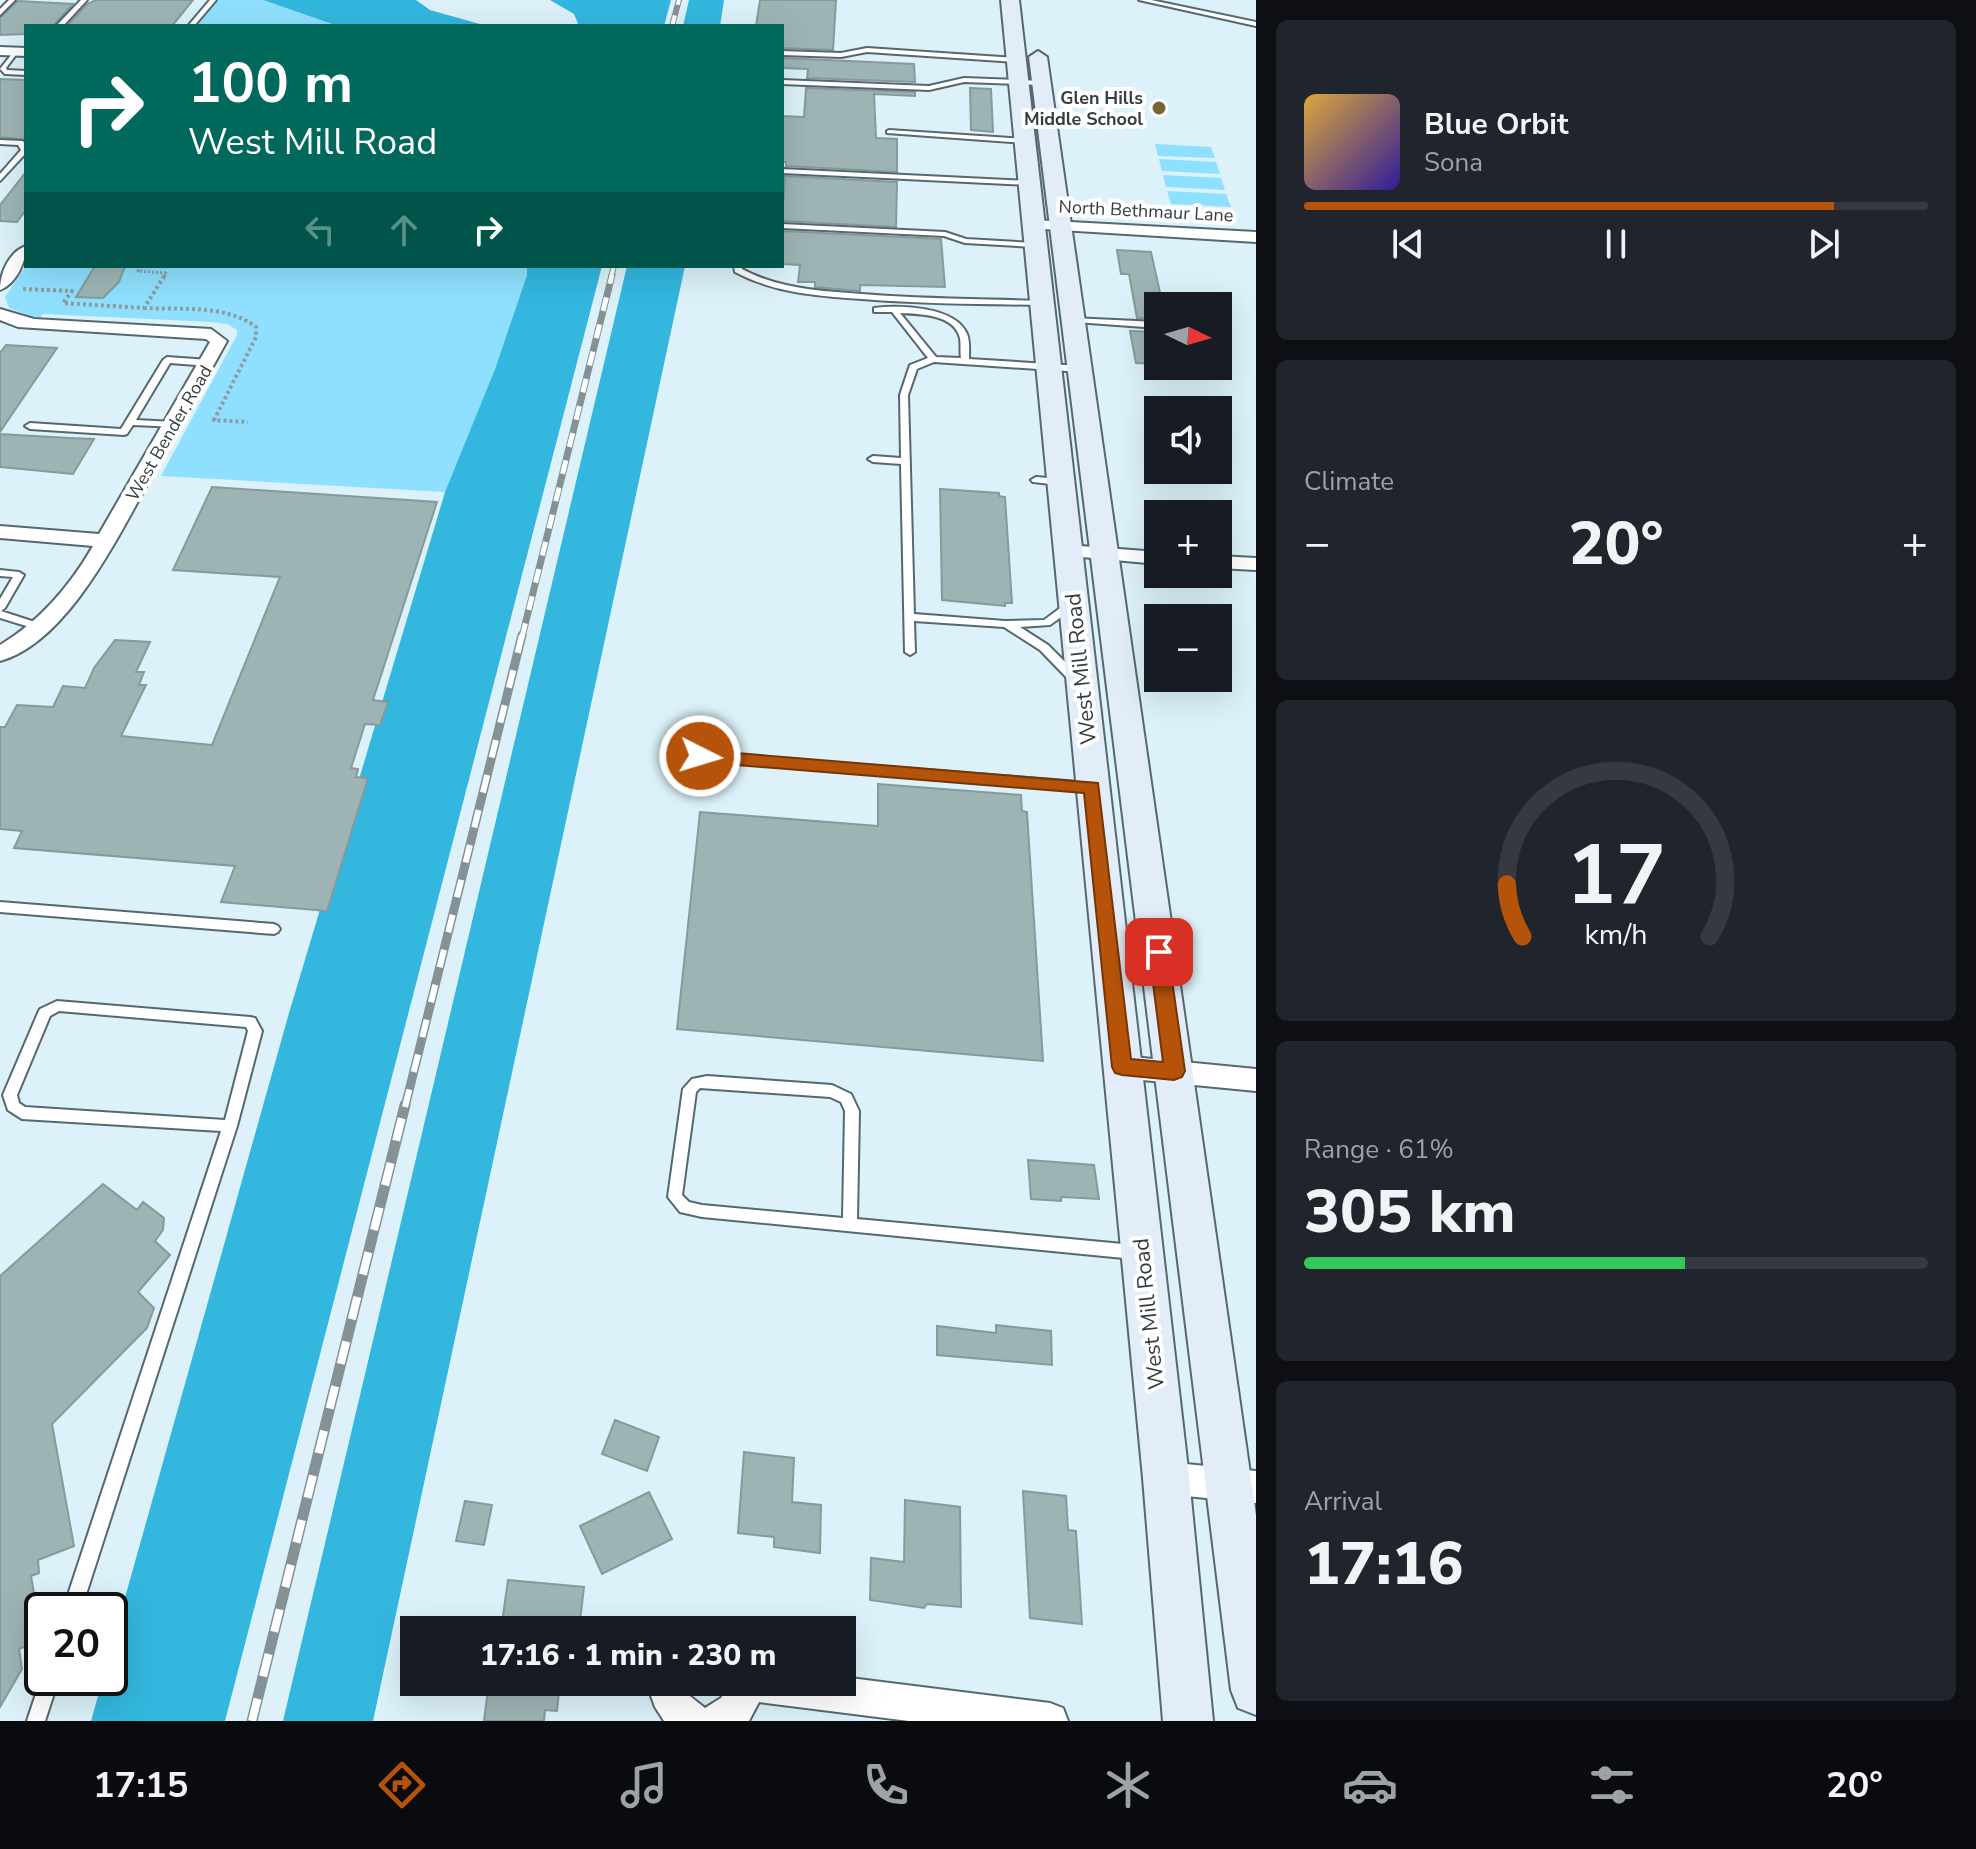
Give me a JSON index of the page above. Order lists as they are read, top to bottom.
{
  "streets": {
    "main road": ["West Mill Road"],
    "street": ["North Bethmaur Lane", "West Bender Road"]
  },
  "crossings": [
    ["North Bethmaur Lane", "West Mill Road"]
  ],
  "places": ["Glen Hills Middle School"],
  "north": "right",
  "page": {
    "turn": ["100 m", "West Mill Road"],
    "song": ["Blue Orbit", "Sona"],
    "map_buttons": ["+", "−"],
    "tile": [
      "Climate",
      ["Range · 61%", "305 km"],
      ["Arrival", "17:16"]
    ],
    "heat": ["−", "20°", "+"],
    "limit": "20",
    "trip": "17:16 · 1 min · 230 m",
    "tabs": ["17:15", "20°"],
    "gauge": ["17", "km/h"]
  }
}
